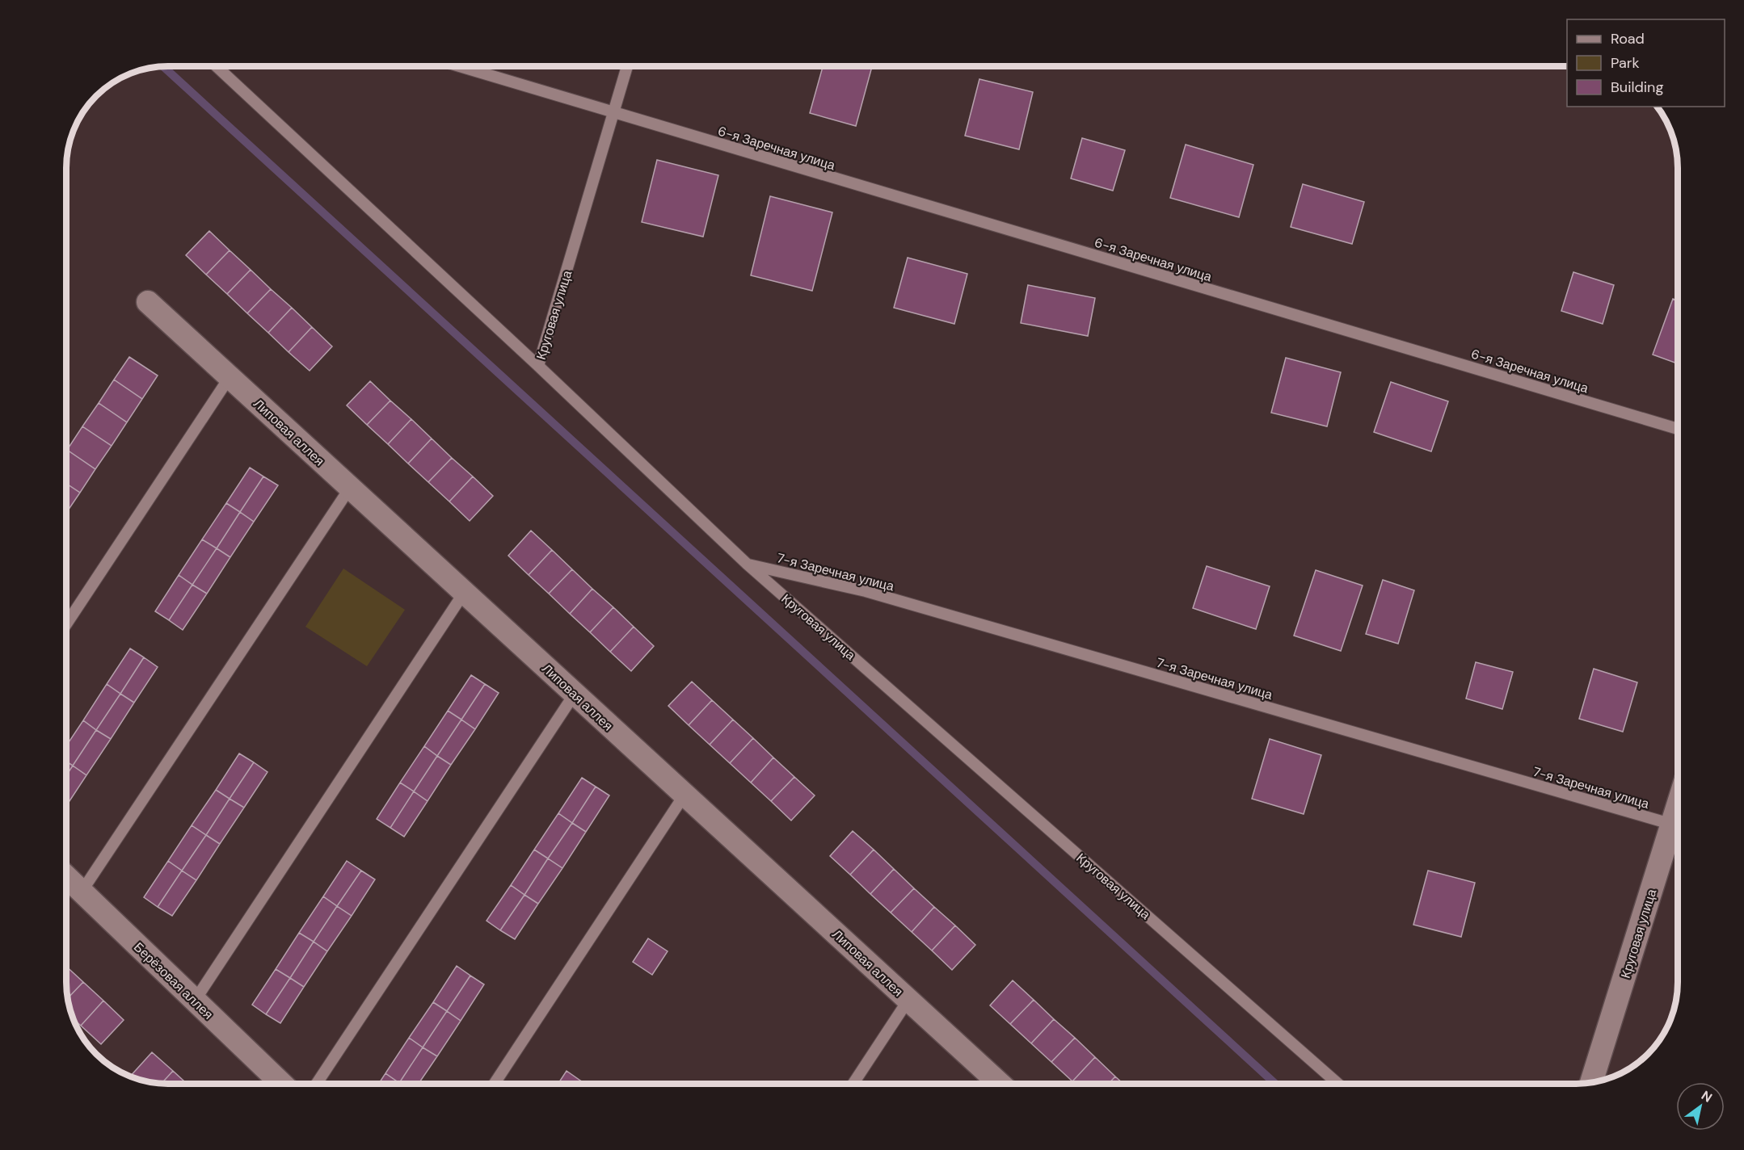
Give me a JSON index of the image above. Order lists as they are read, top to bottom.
{
  "streets": {
    "street": ["Круговая улица", "Липовая аллея", "Берёзовая аллея"],
    "lane": ["6-я Заречная улица", "7-я Заречная улица"]
  },
  "crossings": [
    ["6-я Заречная улица", "Круговая улица"],
    ["Круговая улица", "7-я Заречная улица"]
  ],
  "legend": ["Road", "Park", "Building"],
  "north": "top right"
}
